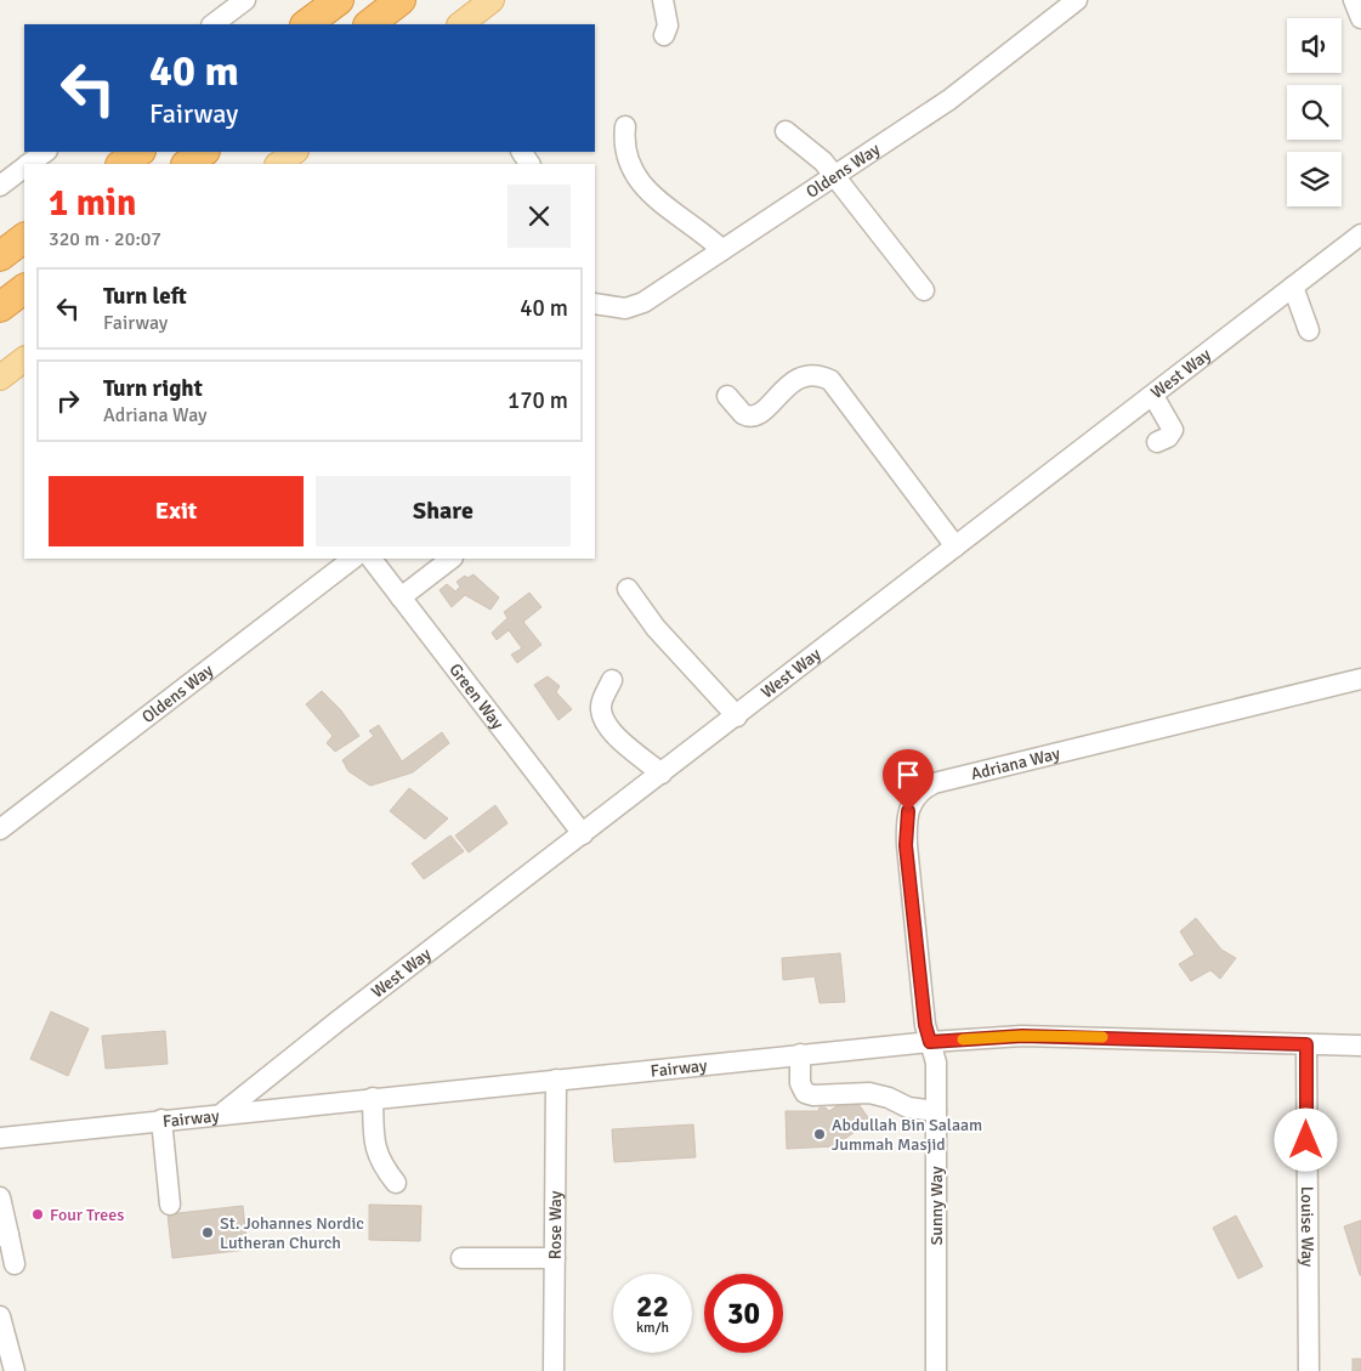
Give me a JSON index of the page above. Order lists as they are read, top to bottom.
{
  "streets": {
    "street": [
      "Oldens Way",
      "West Way",
      "Green Way",
      "Adriana Way",
      "Fairway",
      "Sunny Way",
      "Rose Way",
      "Louise Way"
    ]
  },
  "crossings": [
    ["West Way", "Green Way"],
    ["West Way", "Fairway"],
    ["Adriana Way", "Fairway"],
    ["Adriana Way", "Sunny Way"],
    ["Fairway", "Sunny Way"],
    ["Fairway", "Rose Way"],
    ["Fairway", "Louise Way"]
  ],
  "places": ["Abdullah Bin Salaam Jummah Masjid", "Four Trees", "St. Johannes Nordic Lutheran Church"],
  "page": {
    "turn": ["40 m", "Fairway"],
    "heading": ["1 min", "320 m · 20:07"],
    "list": [
      {
        "name": "Turn left",
        "note": "Fairway",
        "value": "40 m"
      },
      {
        "name": "Turn right",
        "note": "Adriana Way",
        "value": "170 m"
      }
    ],
    "buttons": ["Exit", "Share"],
    "speed": "22 km/h",
    "limit": "30"
  }
}
